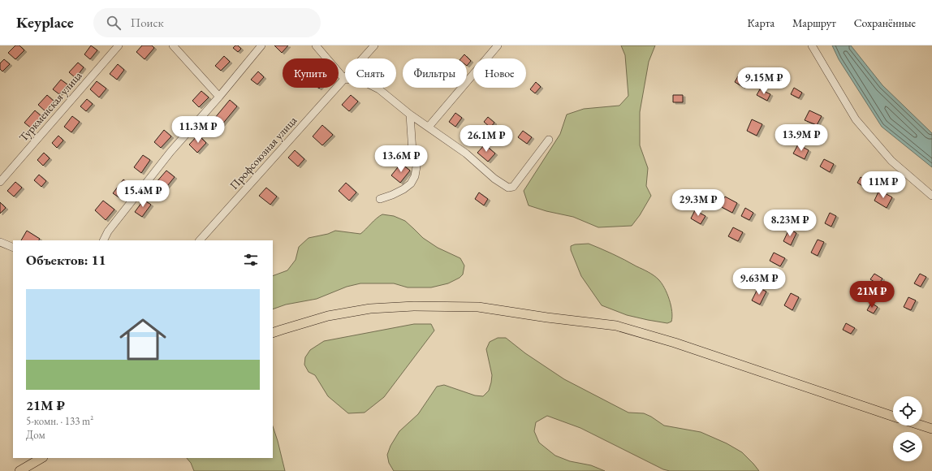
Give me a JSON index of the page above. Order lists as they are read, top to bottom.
{
  "streets": {
    "street": ["Туркменская улица", "Профсоюзная улица"]
  },
  "page": {
    "header": "Keyplace",
    "search": "Поиск",
    "nav": ["Карта", "Маршрут", "Сохранённые"],
    "chip": [
      "Купить",
      "Снять",
      "Фильтры",
      "Новое"
    ],
    "price": [
      "9.15M ₽",
      "11.3M ₽",
      "13.9M ₽",
      "26.1M ₽",
      "13.6M ₽",
      "11M ₽",
      "15.4M ₽",
      "29.3M ₽",
      "8.23M ₽",
      "9.63M ₽",
      "21M ₽"
    ],
    "heading": "Объектов: 11",
    "list": [
      {
        "name": "21M ₽",
        "note": "5-комн. · 133 m² · Дом"
      }
    ]
  }
}
